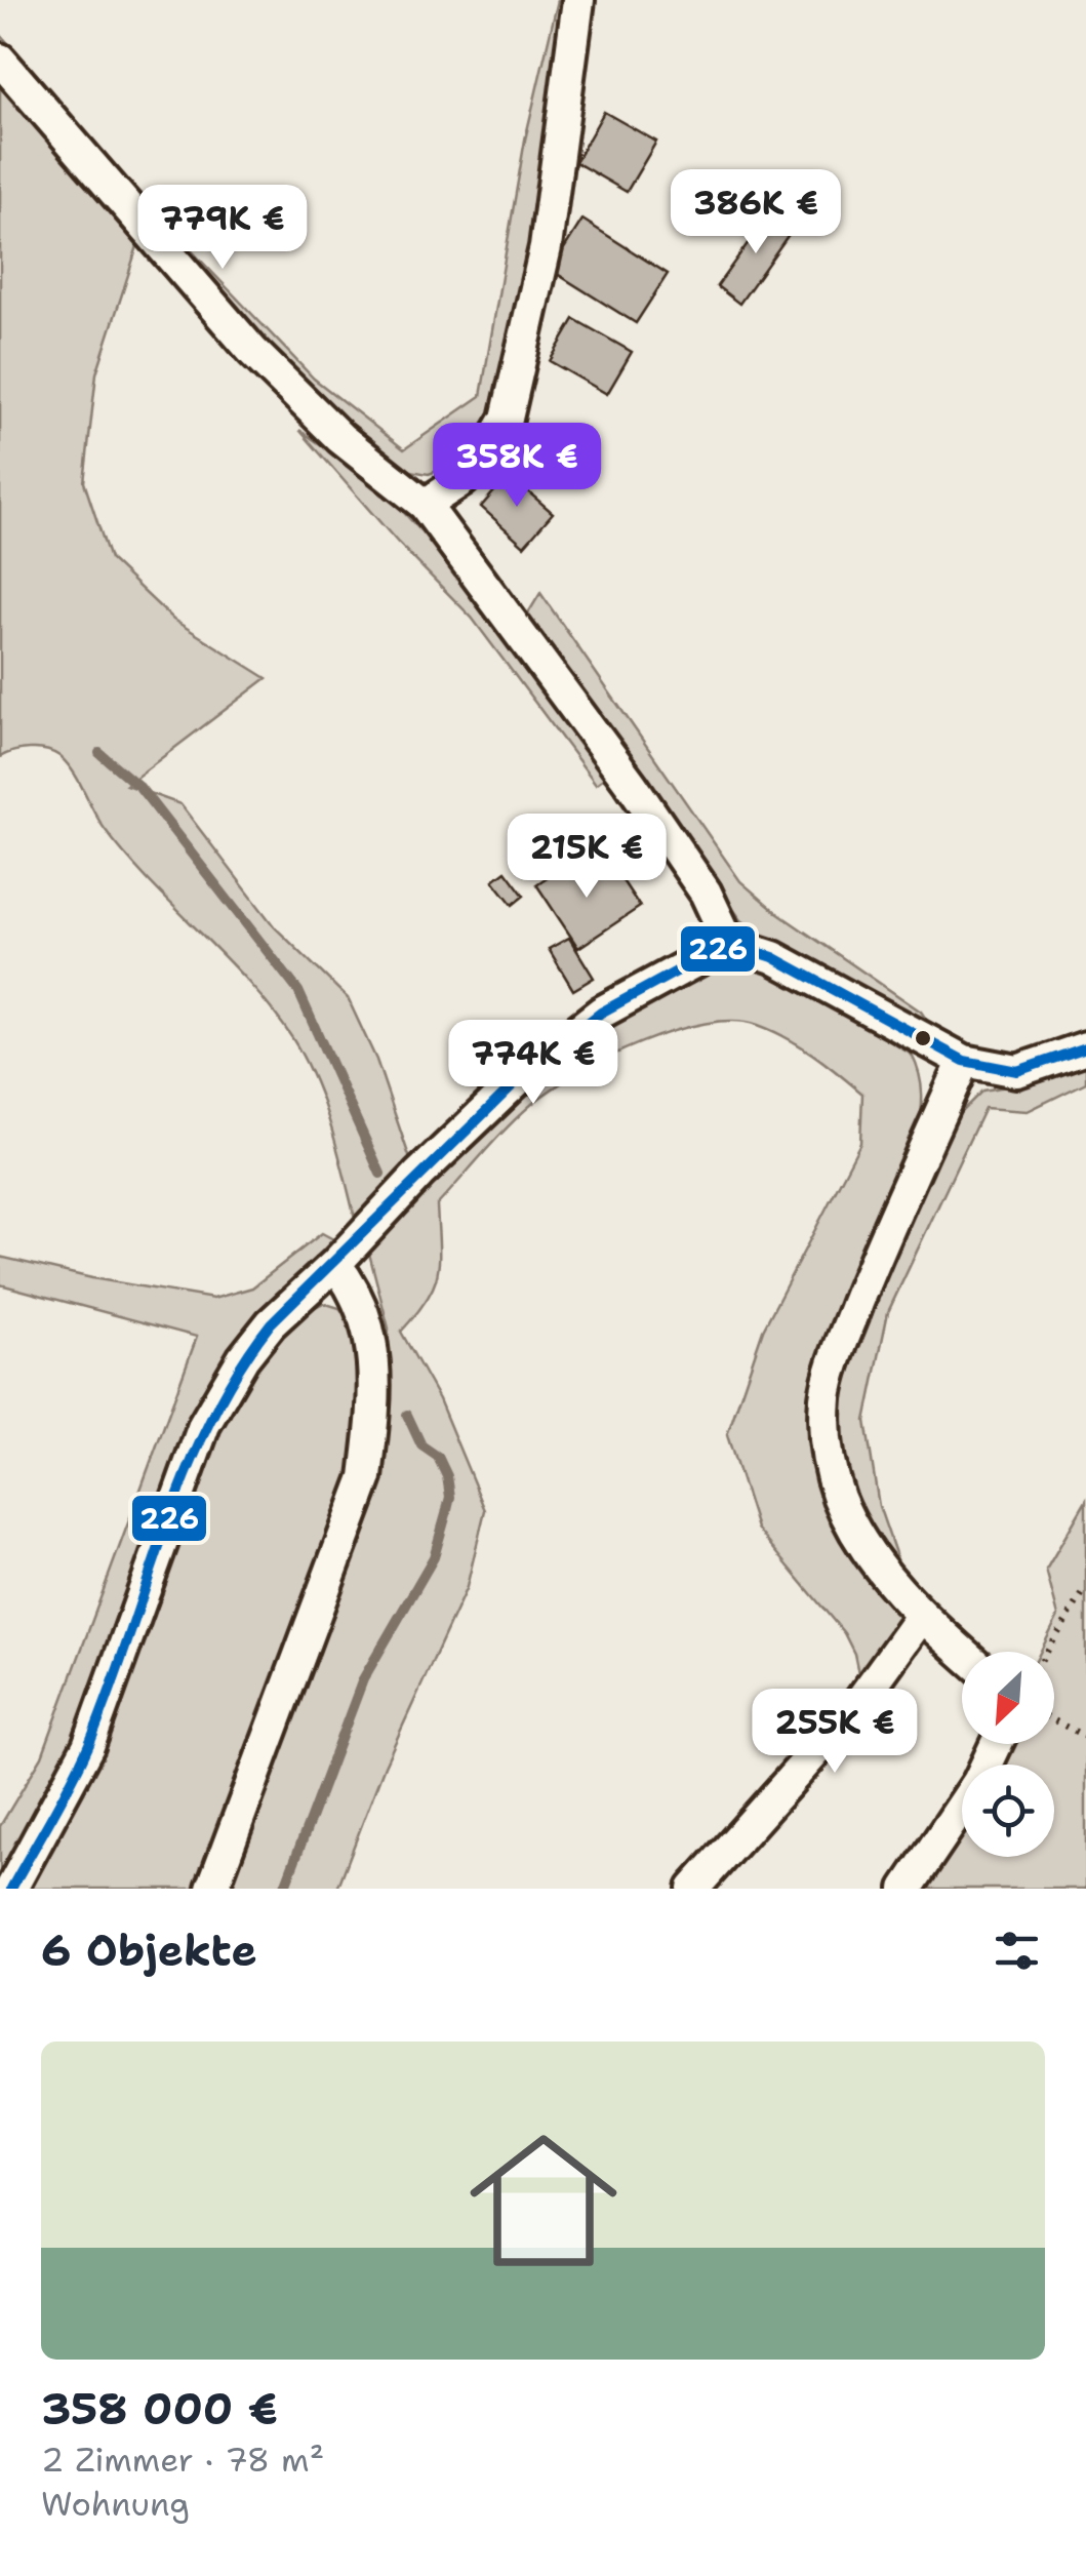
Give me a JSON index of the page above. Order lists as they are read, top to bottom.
{
  "lines": ["transit line 226"],
  "north": "bottom left",
  "page": {
    "price": [
      "386K €",
      "779K €",
      "358K €",
      "215K €",
      "774K €",
      "255K €"
    ],
    "heading": "6 Objekte",
    "list": [
      {
        "name": "358 000 €",
        "note": "2 Zimmer · 78 m² · Wohnung"
      }
    ]
  }
}
